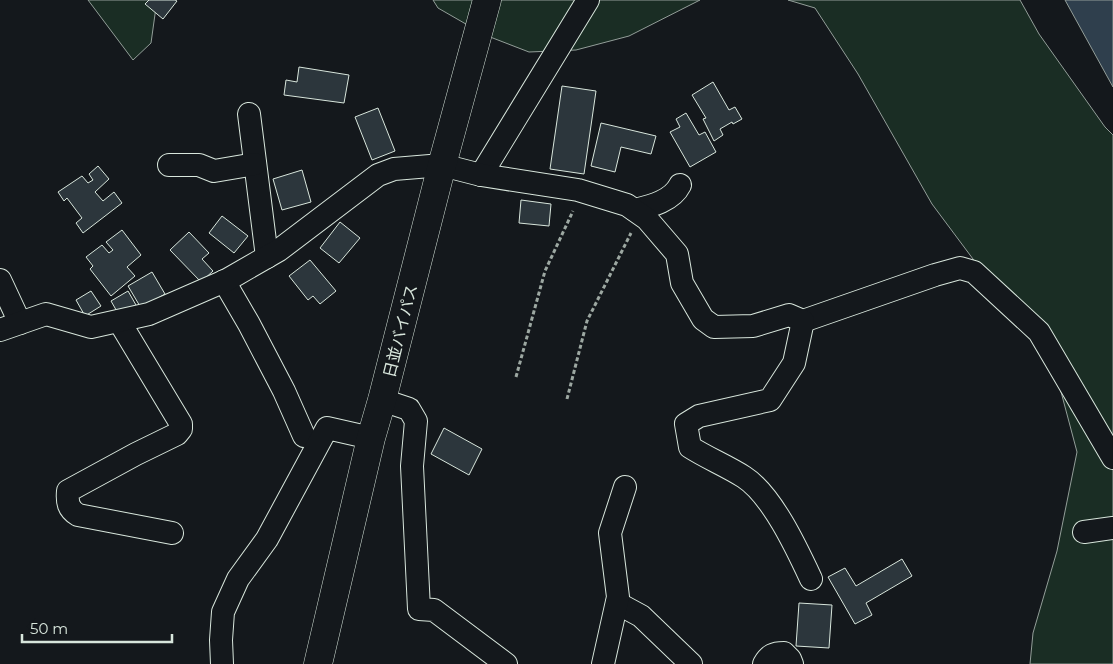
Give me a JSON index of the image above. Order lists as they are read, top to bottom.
{
  "streets": {
    "highway": ["日並バイパス"]
  },
  "scale_bar": "50 m"
}
